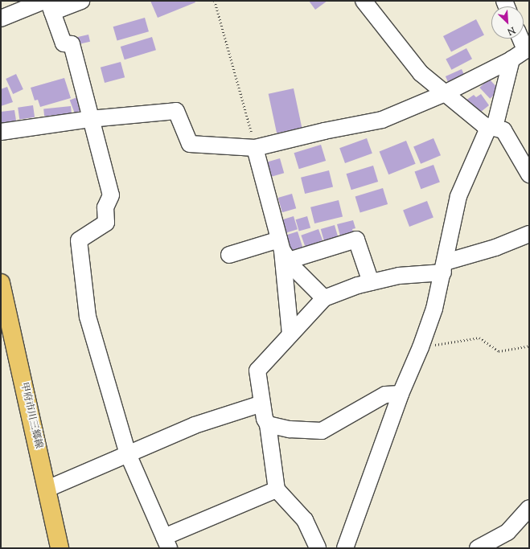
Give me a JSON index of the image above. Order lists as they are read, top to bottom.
{
  "streets": {
    "main road": ["甲府市川三郷線"]
  },
  "north": "bottom right"
}
